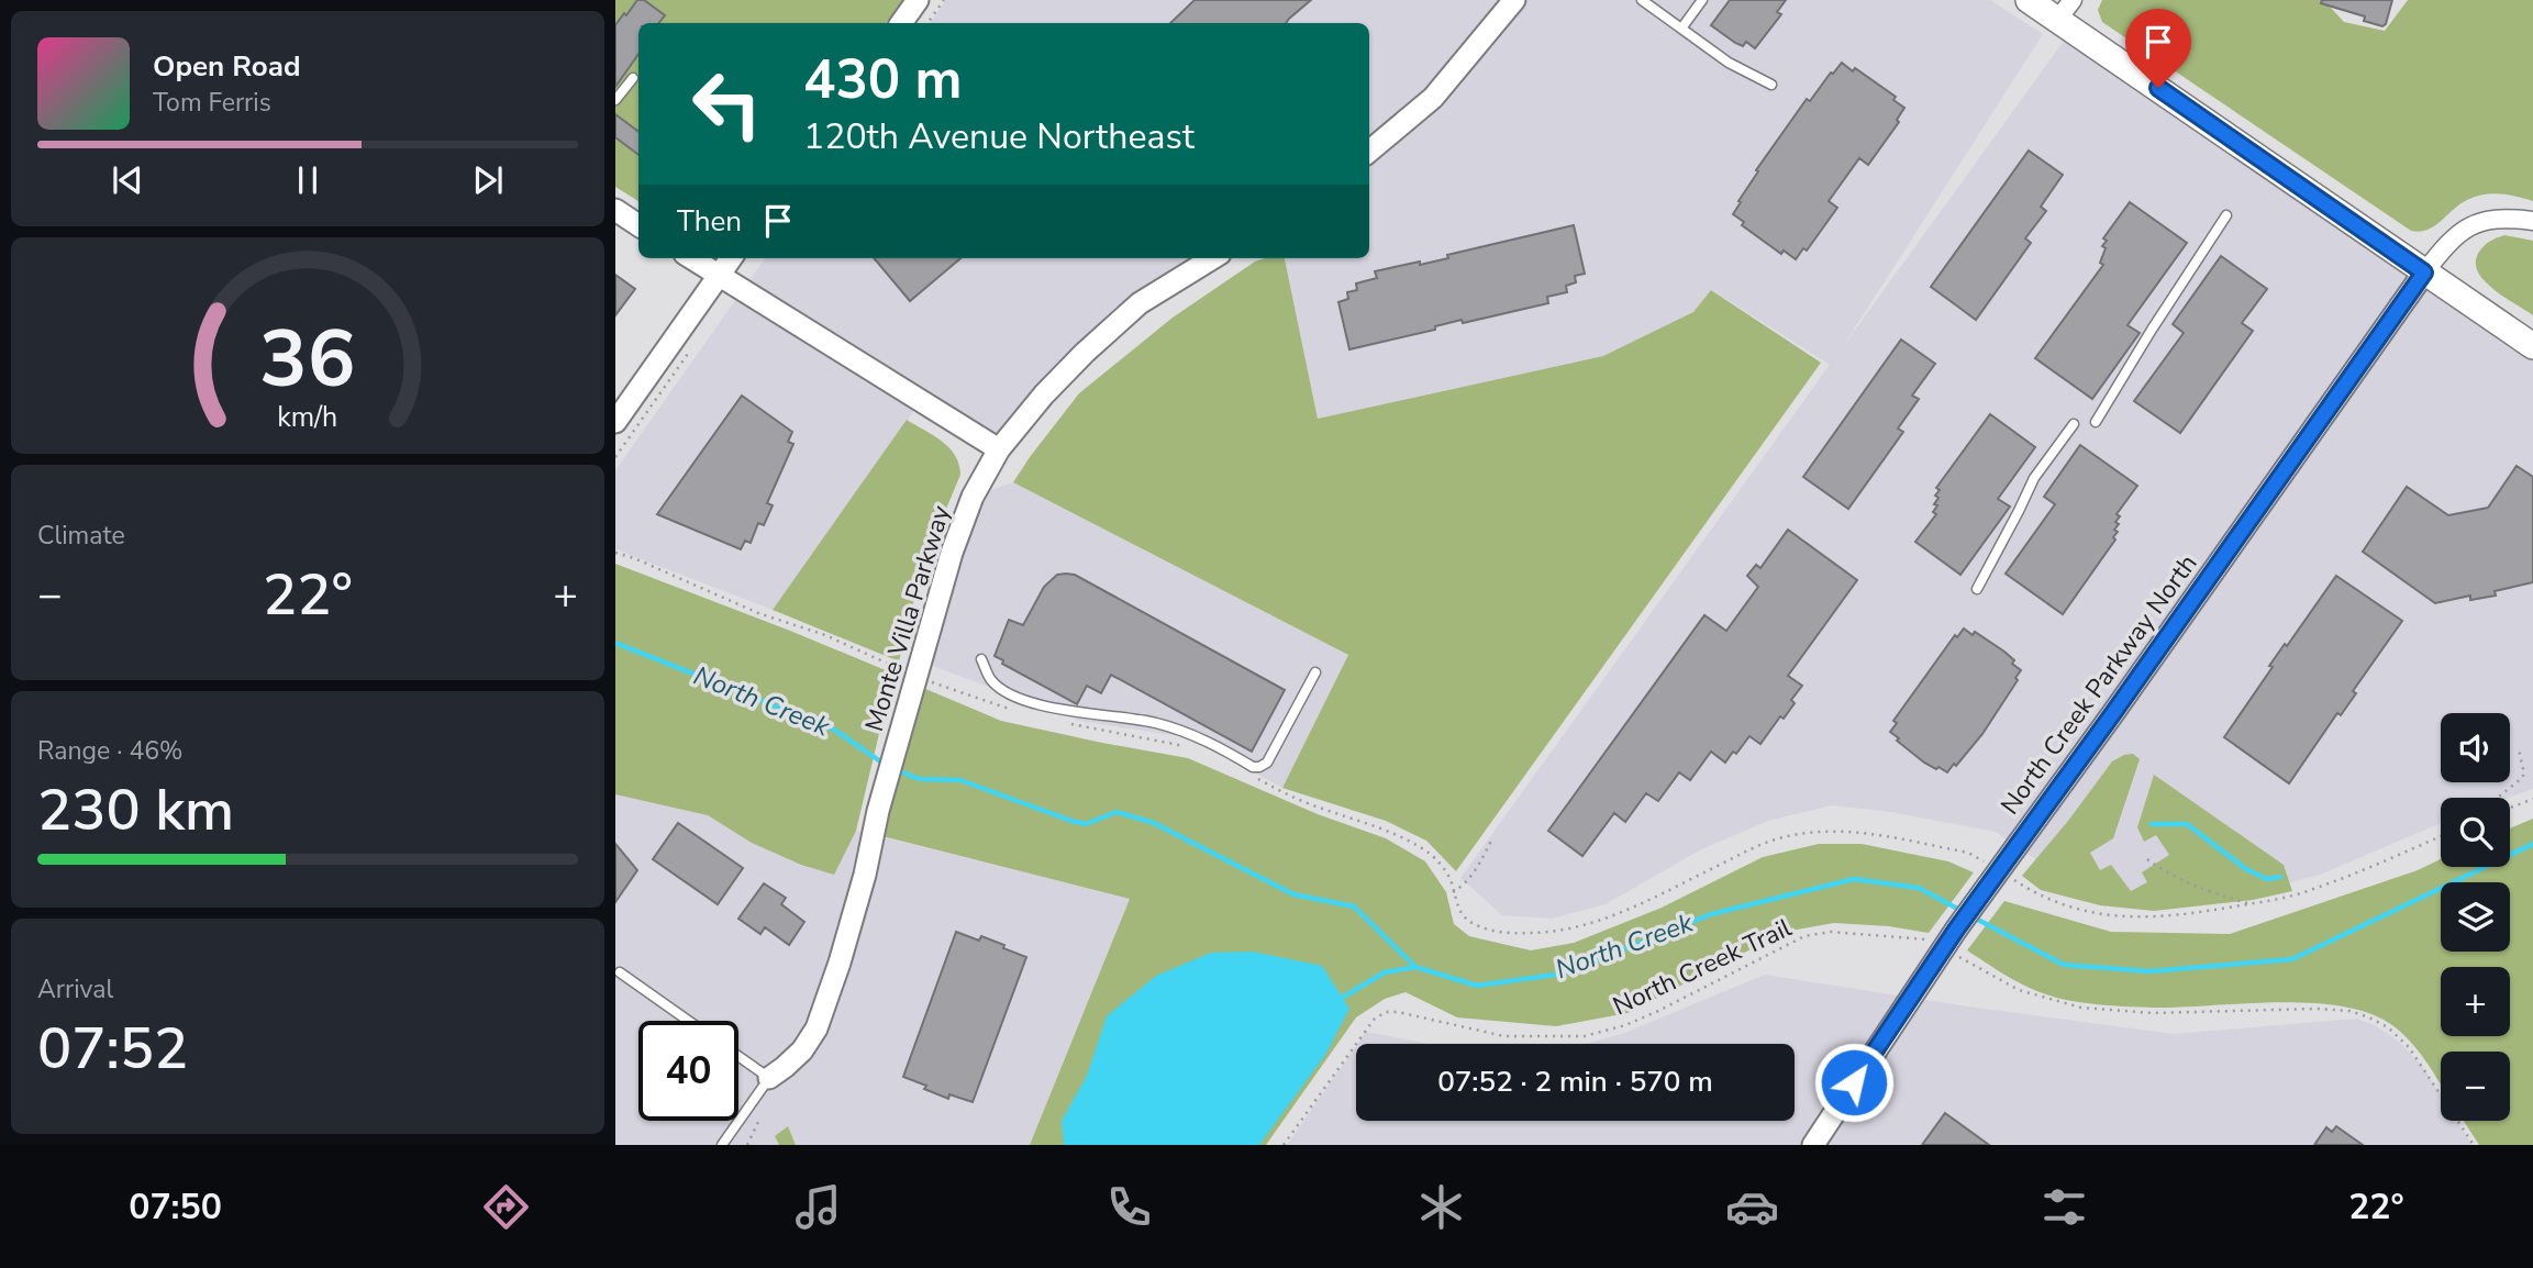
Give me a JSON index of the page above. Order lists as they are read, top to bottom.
{
  "streets": {
    "street": ["Monte Villa Parkway", "North Creek Parkway North"],
    "path": ["North Creek Trail"]
  },
  "water": ["North Creek"],
  "page": {
    "turn": ["430 m", "120th Avenue Northeast"],
    "song": ["Open Road", "Tom Ferris"],
    "then": "Then",
    "tile": [
      "Climate",
      ["Range · 46%", "230 km"],
      ["Arrival", "07:52"]
    ],
    "heat": ["−", "22°", "+"],
    "map_buttons": ["+", "−"],
    "limit": "40",
    "trip": "07:52 · 2 min · 570 m",
    "tabs": ["07:50", "22°"],
    "gauge": ["36", "km/h"]
  }
}
